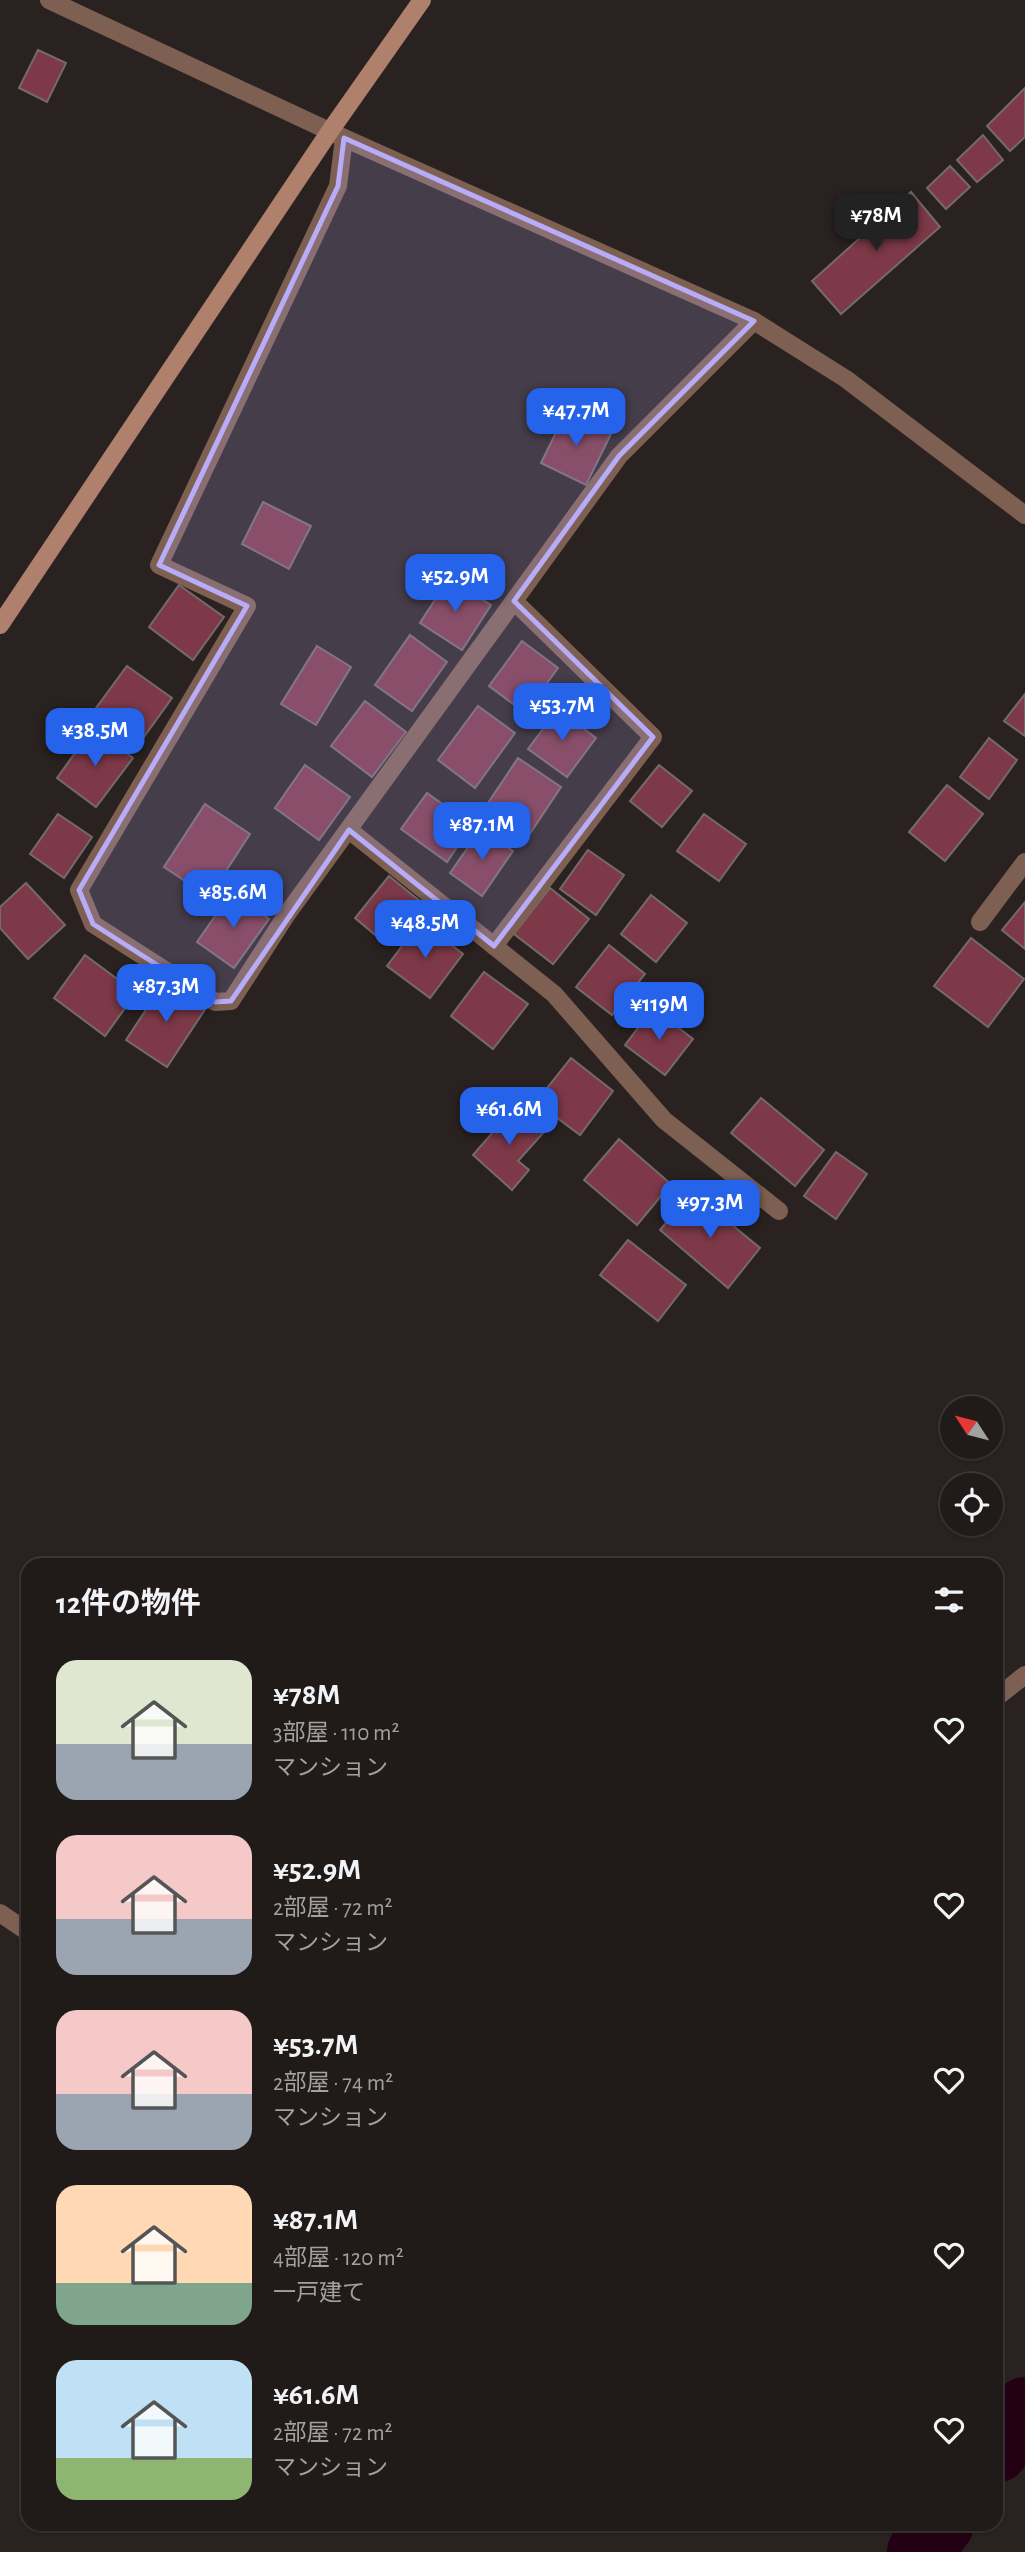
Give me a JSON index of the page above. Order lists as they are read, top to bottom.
{
  "north": "top left",
  "page": {
    "price": [
      "¥78M",
      "¥47.7M",
      "¥52.9M",
      "¥53.7M",
      "¥38.5M",
      "¥87.1M",
      "¥85.6M",
      "¥48.5M",
      "¥87.3M",
      "¥119M",
      "¥61.6M",
      "¥97.3M"
    ],
    "heading": "12件の物件",
    "list": [
      {
        "name": "¥78M",
        "note": "3部屋 · 110 m² · マンション"
      },
      {
        "name": "¥52.9M",
        "note": "2部屋 · 72 m² · マンション"
      },
      {
        "name": "¥53.7M",
        "note": "2部屋 · 74 m² · マンション"
      },
      {
        "name": "¥87.1M",
        "note": "4部屋 · 120 m² · 一戸建て"
      },
      {
        "name": "¥61.6M",
        "note": "2部屋 · 72 m² · マンション"
      }
    ]
  }
}
